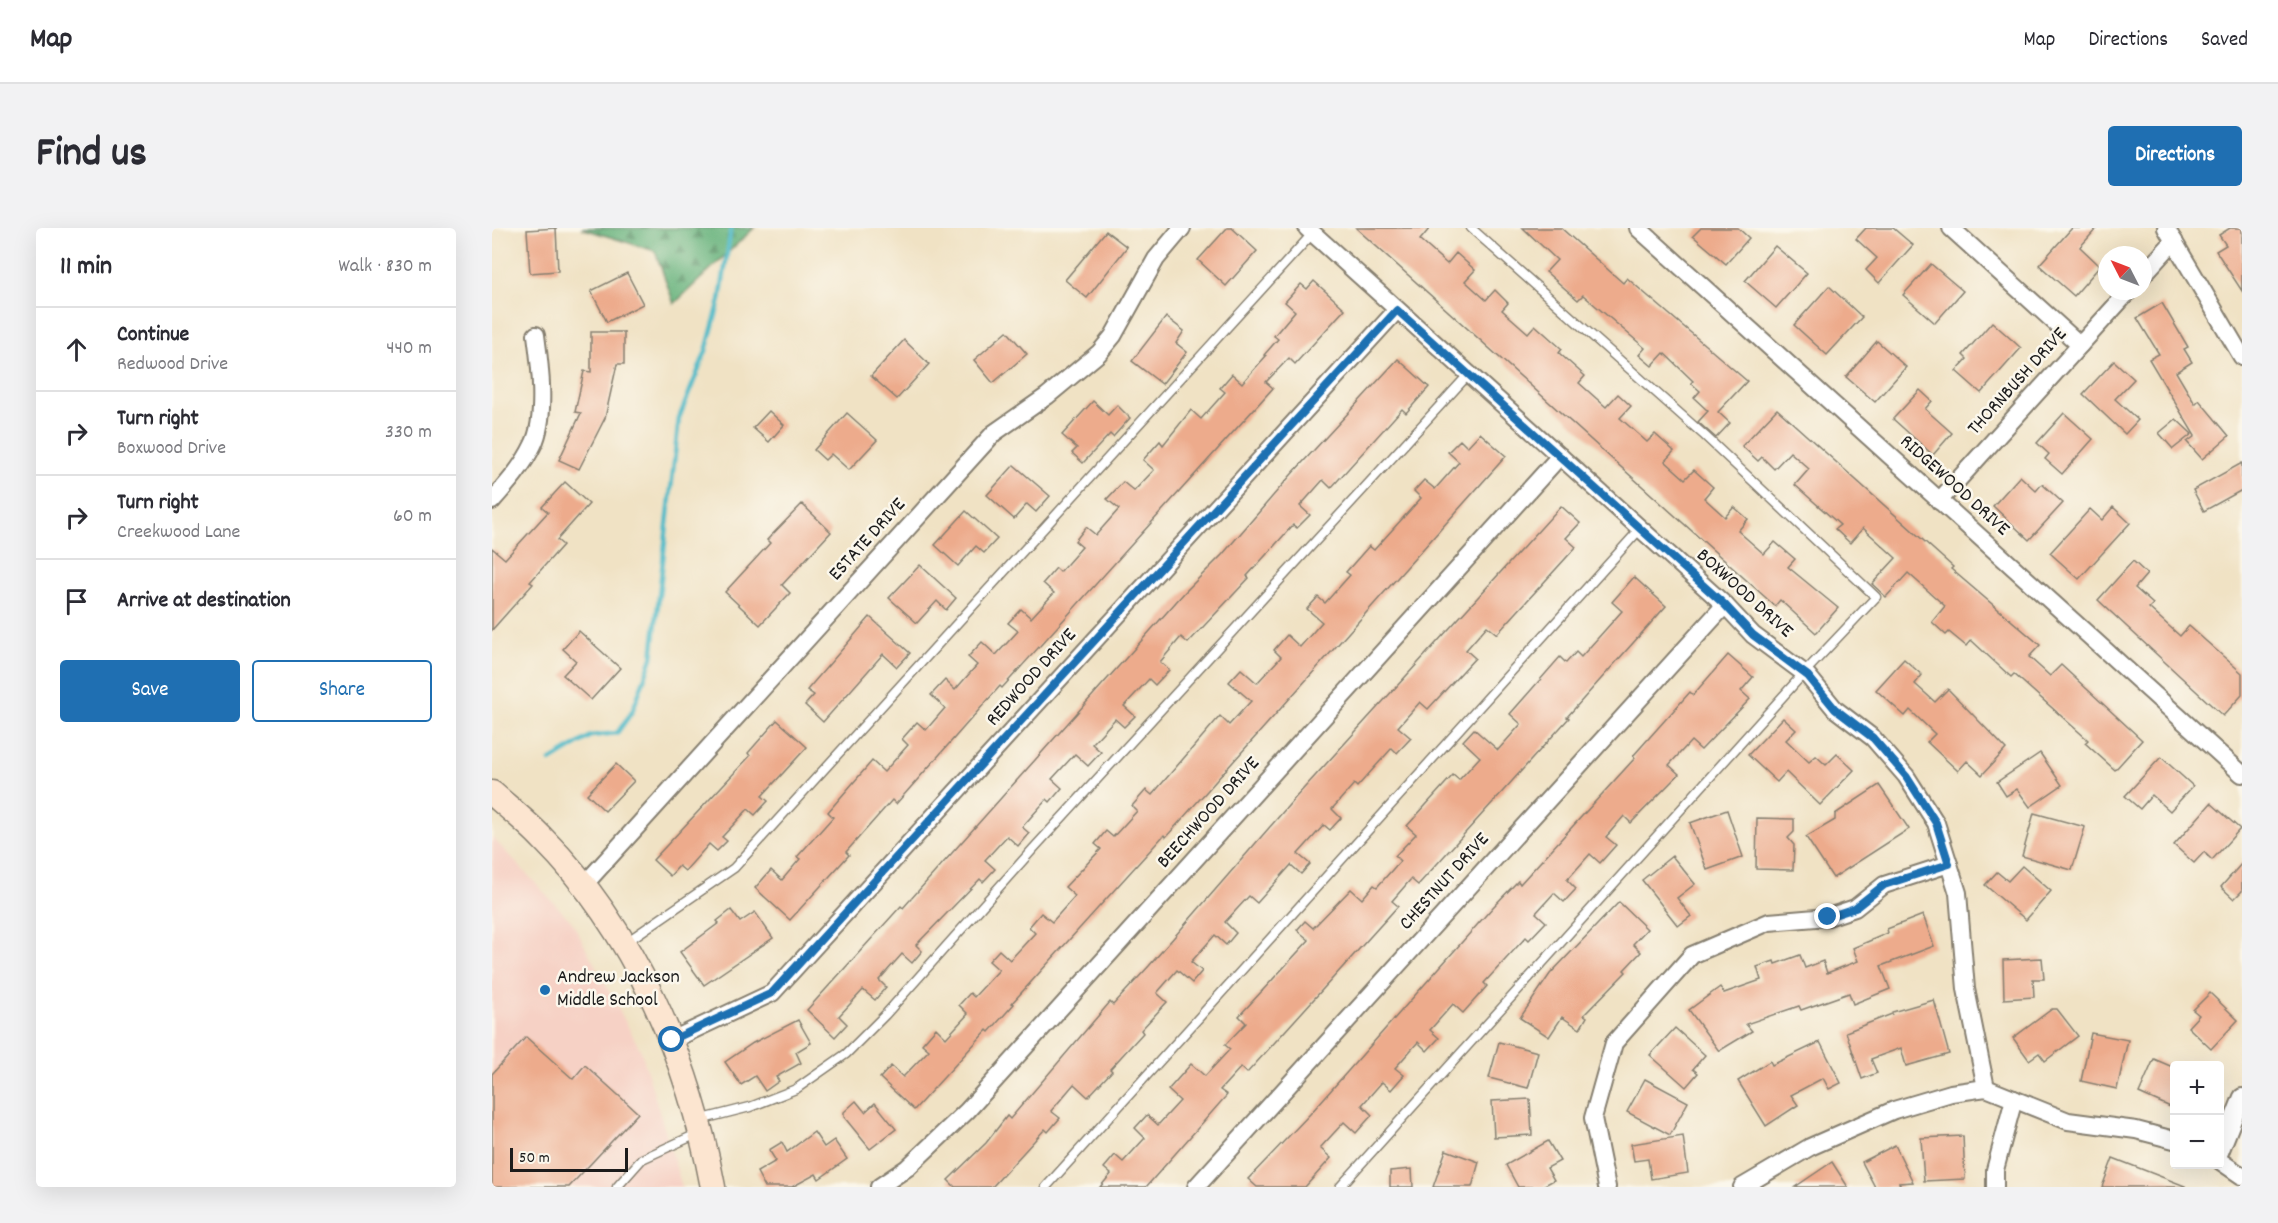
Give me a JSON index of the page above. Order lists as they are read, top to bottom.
{
  "streets": {
    "street": [
      "THORNBUSH DRIVE",
      "RIDGEWOOD DRIVE",
      "ESTATE DRIVE",
      "BOXWOOD DRIVE",
      "REDWOOD DRIVE",
      "BEECHWOOD DRIVE",
      "CHESTNUT DRIVE"
    ]
  },
  "crossings": [
    ["THORNBUSH DRIVE", "RIDGEWOOD DRIVE"],
    ["BOXWOOD DRIVE", "REDWOOD DRIVE"],
    ["BOXWOOD DRIVE", "BEECHWOOD DRIVE"],
    ["BOXWOOD DRIVE", "CHESTNUT DRIVE"]
  ],
  "places": ["Andrew Jackson Middle School"],
  "scale_bar": "50 m",
  "north": "top left",
  "page": {
    "header": "Map",
    "nav": ["Map", "Directions", "Saved"],
    "title": "Find us",
    "buttons": [
      "Directions",
      ["Save", "Share"]
    ],
    "heading": ["11 min", "Walk · 830 m"],
    "list": [
      ["Continue", "Redwood Drive", "440 m"],
      ["Turn right", "Boxwood Drive", "330 m"],
      ["Turn right", "Creekwood Lane", "60 m"],
      "Arrive at destination"
    ],
    "map_buttons": ["+", "−"],
    "scale": "50 m"
  }
}
